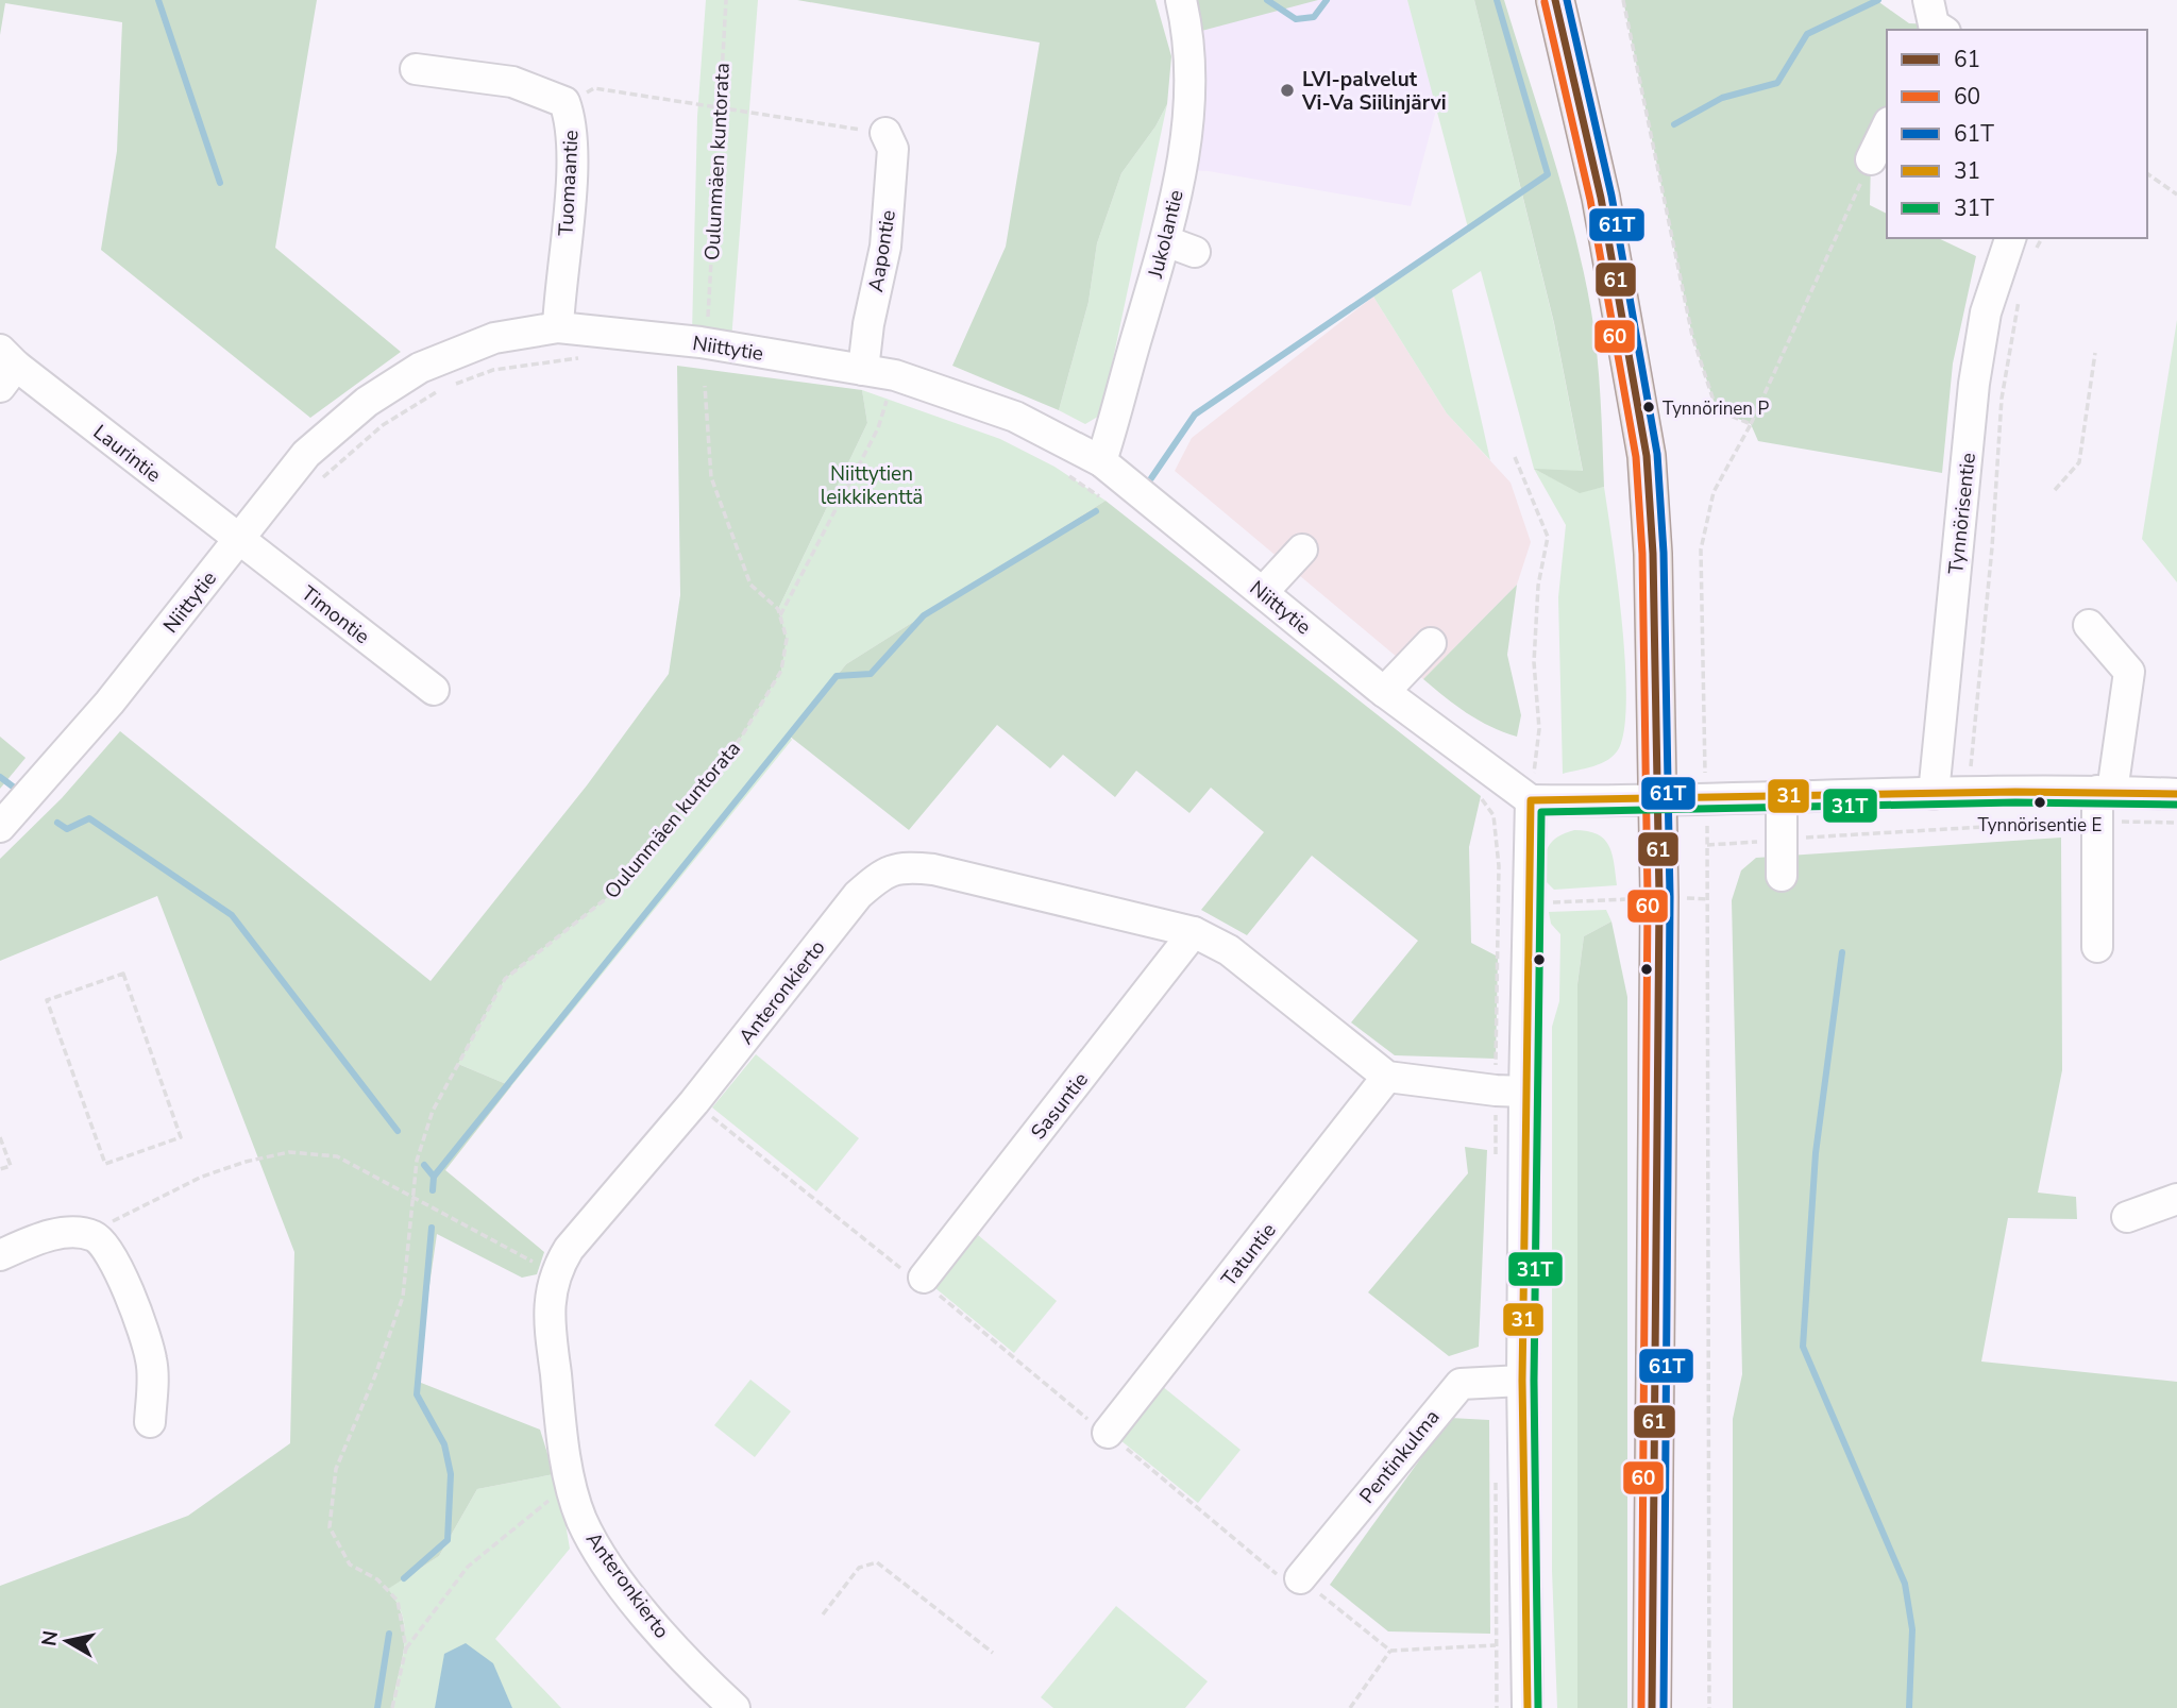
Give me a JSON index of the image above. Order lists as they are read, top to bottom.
{
  "streets": {
    "street": [
      "Tuomaantie",
      "Jukolantie",
      "Aapontie",
      "Niittytie",
      "Laurintie",
      "Tynnörisentie",
      "Timontie",
      "Anteronkierto",
      "Sasuntie",
      "Tatuntie",
      "Pentinkulma"
    ],
    "path": ["Oulunmäen kuntorata"]
  },
  "crossings": [
    ["Tuomaantie", "Niittytie"],
    ["Jukolantie", "Niittytie"],
    ["Aapontie", "Niittytie"],
    ["Niittytie", "Laurintie"],
    ["Niittytie", "Timontie"],
    ["Laurintie", "Timontie"],
    ["Anteronkierto", "Sasuntie"],
    ["Anteronkierto", "Tatuntie"]
  ],
  "parks": ["Niittytien leikkikenttä"],
  "places": ["LVI-palvelut Vi-Va Siilinjärvi", "Tynnörinen P", "Tynnörisentie E"],
  "lines": [
    "transit line 61",
    "transit line 61T",
    "transit line 60",
    "transit line 31",
    "transit line 31T"
  ],
  "legend": [
    "61",
    "60",
    "61T",
    "31",
    "31T"
  ],
  "north": "left"
}
